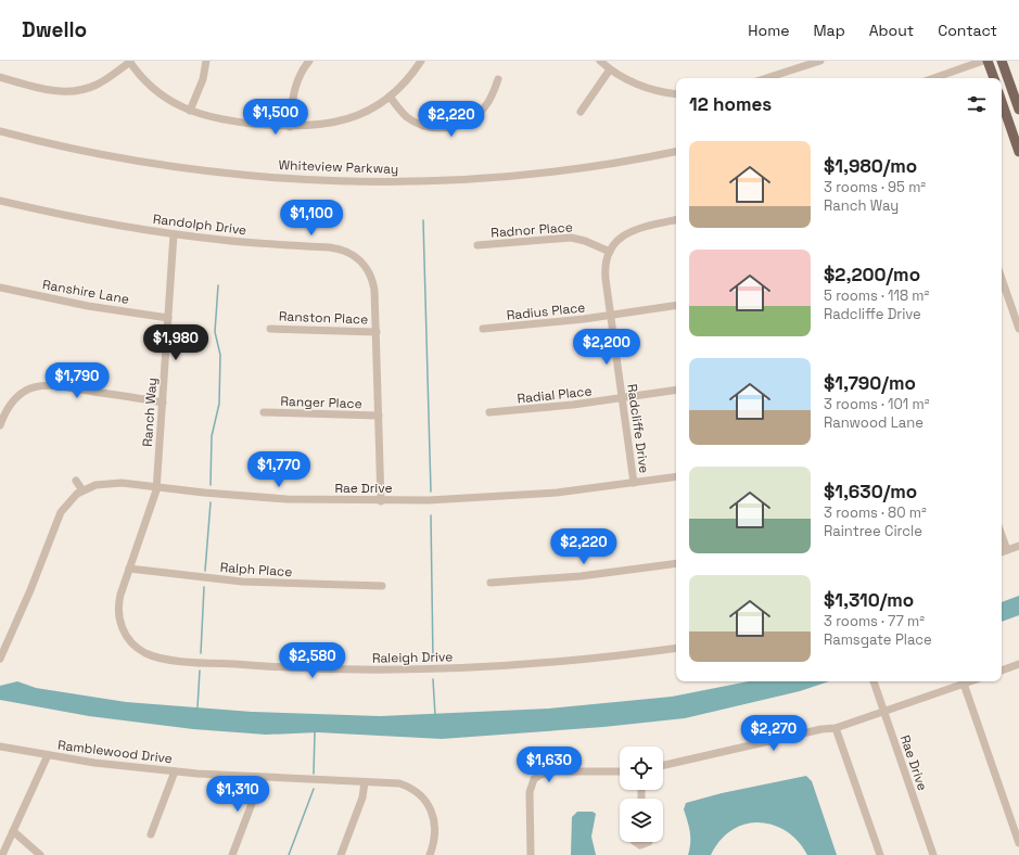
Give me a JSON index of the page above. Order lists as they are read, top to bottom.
{
  "streets": {
    "street": [
      "Whiteview Parkway",
      "Randolph Drive",
      "Radnor Place",
      "Ranshire Lane",
      "Radius Place",
      "Ranston Place",
      "Radial Place",
      "Ranger Place",
      "Ranch Way",
      "Radcliffe Drive",
      "Rae Drive",
      "Ralph Place",
      "Raleigh Drive",
      "Ramblewood Drive"
    ]
  },
  "crossings": [
    ["Randolph Drive", "Ranston Place"],
    ["Randolph Drive", "Ranger Place"],
    ["Randolph Drive", "Ranch Way"],
    ["Randolph Drive", "Rae Drive"],
    ["Radnor Place", "Radcliffe Drive"],
    ["Ranshire Lane", "Ranch Way"],
    ["Radius Place", "Radcliffe Drive"],
    ["Radial Place", "Radcliffe Drive"],
    ["Ranch Way", "Rae Drive"],
    ["Ranch Way", "Raleigh Drive"],
    ["Radcliffe Drive", "Rae Drive"],
    ["Rae Drive", "Raleigh Drive"],
    ["Ralph Place", "Raleigh Drive"]
  ],
  "page": {
    "header": "Dwello",
    "nav": [
      "Home",
      "Map",
      "About",
      "Contact"
    ],
    "heading": "12 homes",
    "price": [
      "$1,500",
      "$2,220",
      "$1,100",
      "$1,980",
      "$2,200",
      "$1,790",
      "$1,770",
      "$2,220",
      "$2,580",
      "$2,270",
      "$1,630",
      "$1,310"
    ],
    "list": [
      {
        "name": "$1,980/mo",
        "note": "3 rooms · 95 m² · Ranch Way"
      },
      {
        "name": "$2,200/mo",
        "note": "5 rooms · 118 m² · Radcliffe Drive"
      },
      {
        "name": "$1,790/mo",
        "note": "3 rooms · 101 m² · Ranwood Lane"
      },
      {
        "name": "$1,630/mo",
        "note": "3 rooms · 80 m² · Raintree Circle"
      },
      {
        "name": "$1,310/mo",
        "note": "3 rooms · 77 m² · Ramsgate Place"
      }
    ]
  }
}
